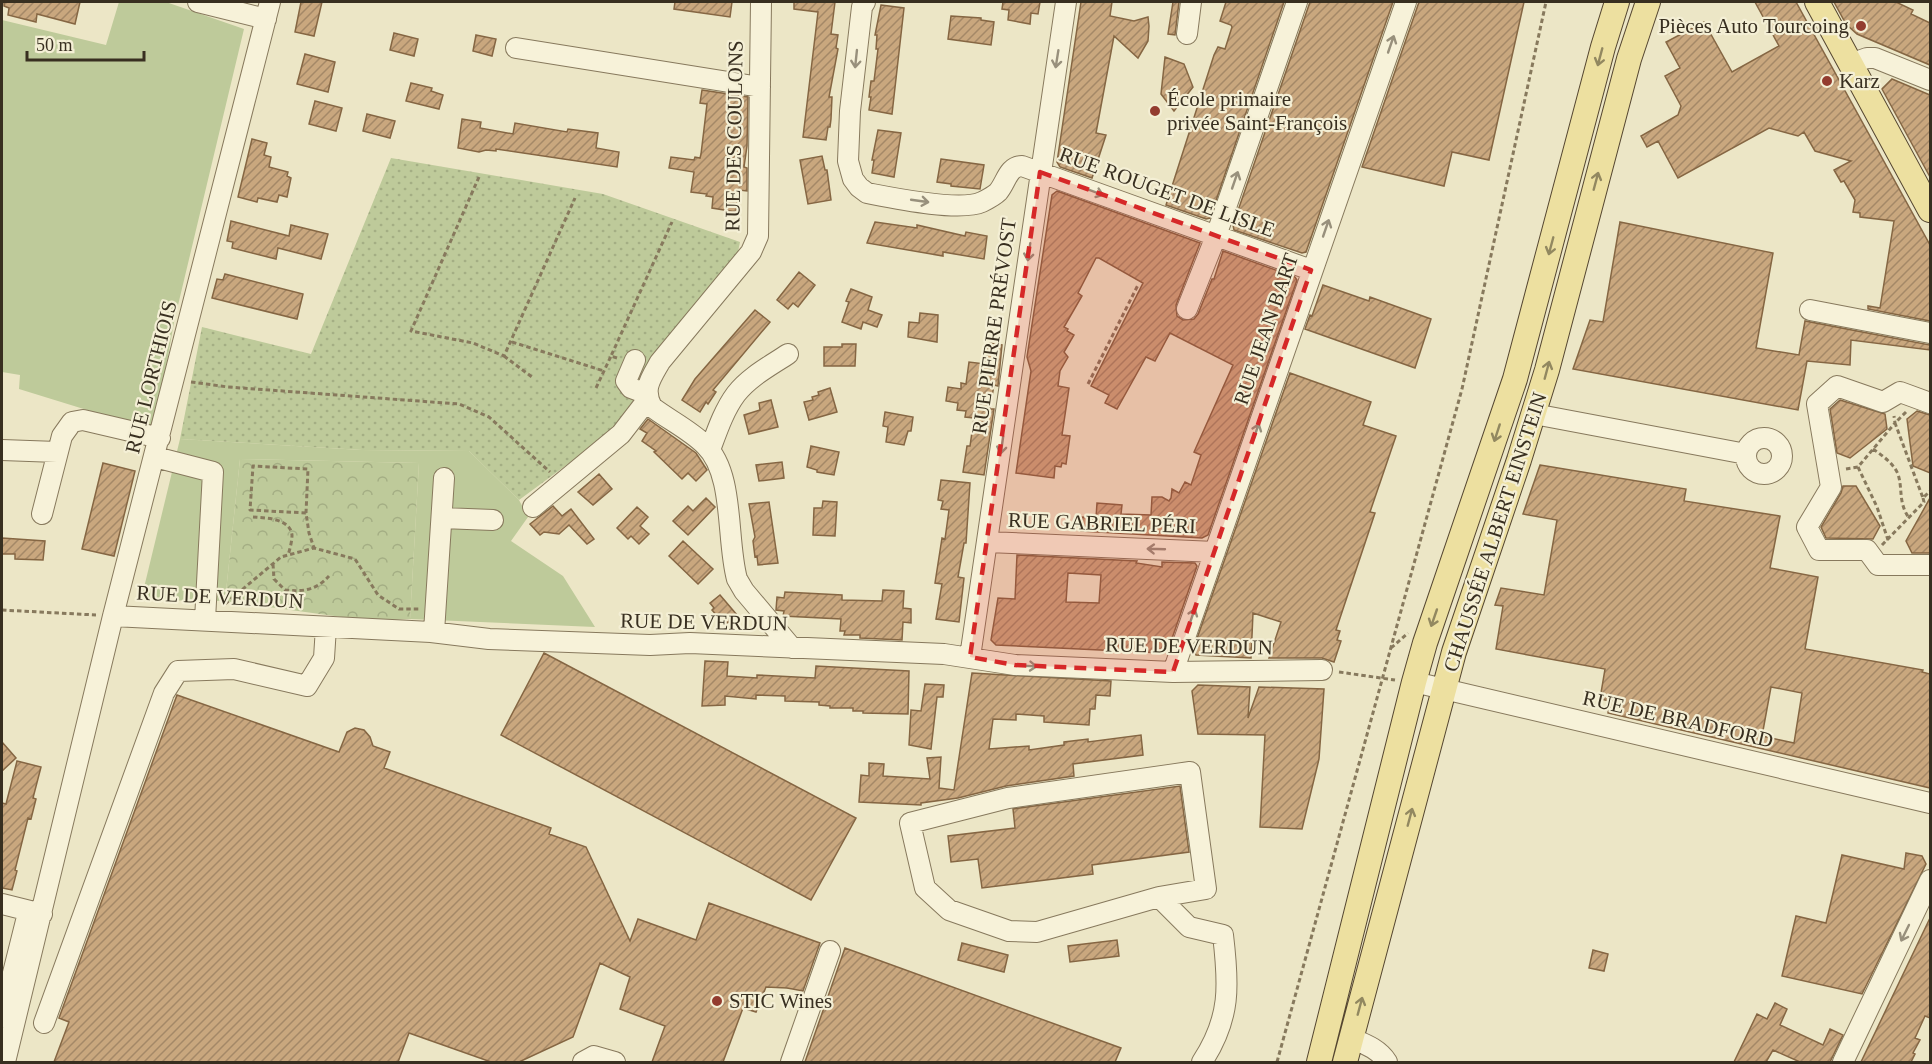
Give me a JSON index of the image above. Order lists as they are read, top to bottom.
{
  "streets": {
    "main road": ["CHAUSSÉE ALBERT EINSTEIN"],
    "street": [
      "RUE DES COULONS",
      "RUE ROUGET DE LISLE",
      "RUE PIERRE PRÉVOST",
      "RUE JEAN BART",
      "RUE LORTHIOIS",
      "RUE GABRIEL PÉRI",
      "RUE DE VERDUN",
      "RUE DE BRADFORD"
    ]
  },
  "crossings": [
    ["RUE ROUGET DE LISLE", "RUE PIERRE PRÉVOST"],
    ["RUE ROUGET DE LISLE", "RUE JEAN BART"],
    ["RUE PIERRE PRÉVOST", "RUE GABRIEL PÉRI"],
    ["RUE PIERRE PRÉVOST", "RUE DE VERDUN"],
    ["RUE JEAN BART", "RUE GABRIEL PÉRI"],
    ["RUE JEAN BART", "RUE DE VERDUN"],
    ["RUE LORTHIOIS", "RUE DE VERDUN"],
    ["CHAUSSÉE ALBERT EINSTEIN", "RUE DE BRADFORD"]
  ],
  "one_way": ["RUE PIERRE PRÉVOST", "RUE GABRIEL PÉRI"],
  "places": [
    "Pièces Auto Tourcoing",
    "Karz",
    "École primaire privée Saint-François",
    "STIC Wines"
  ],
  "scale_bar": "50 m"
}
